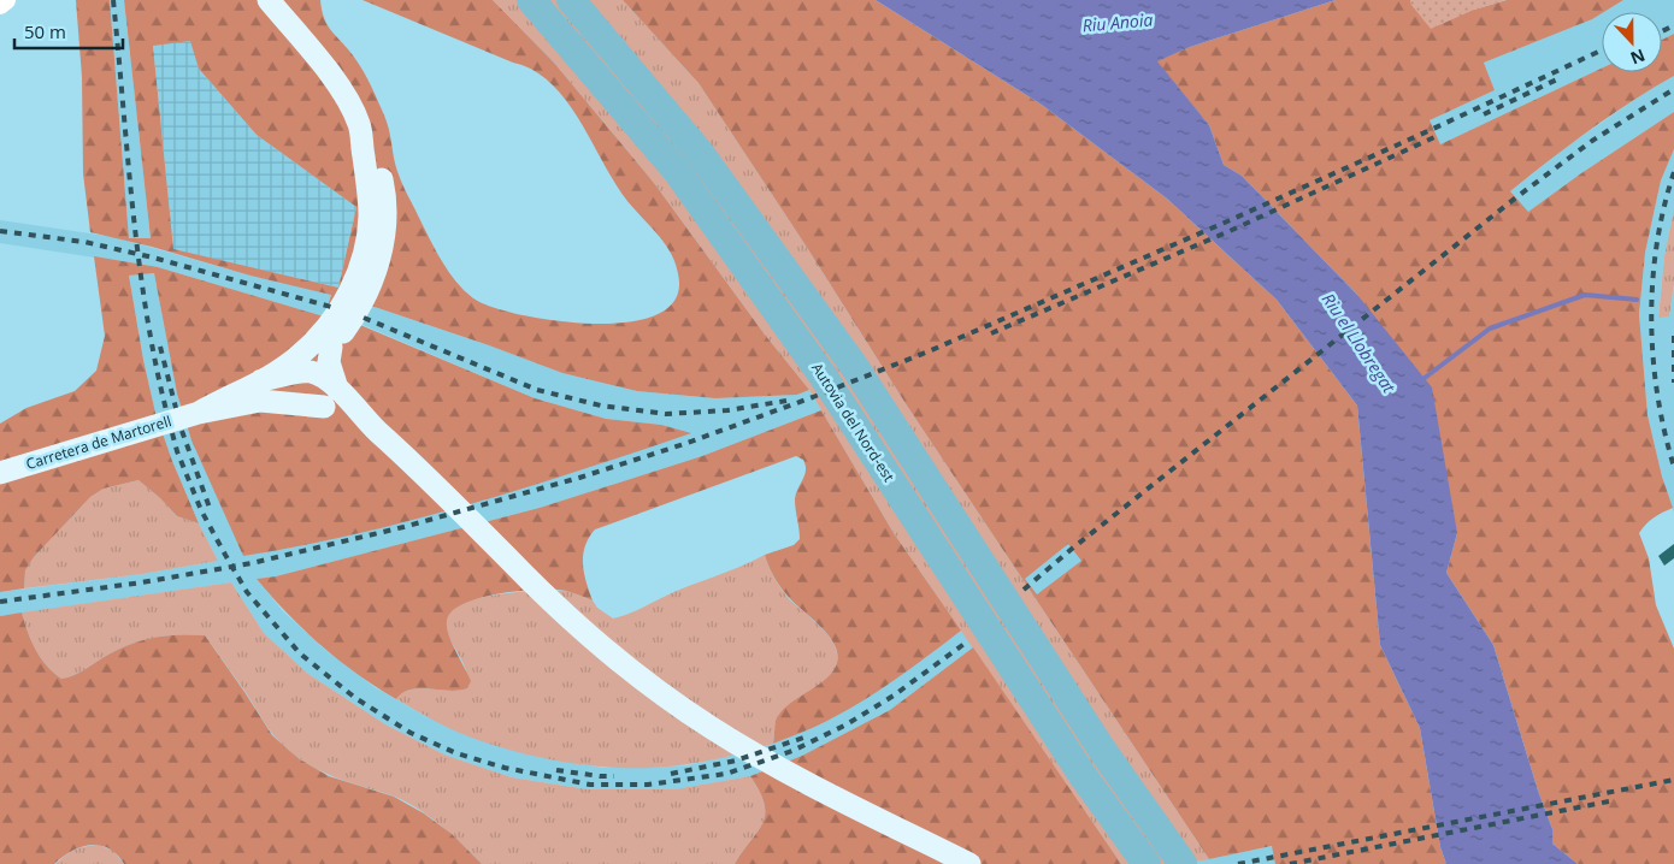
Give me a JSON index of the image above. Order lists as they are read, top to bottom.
{
  "streets": {
    "highway": ["Autovia del Nord-est"],
    "main road": ["Carretera de Martorell"]
  },
  "water": ["Riu Anoia", "Riu el Llobregat"],
  "scale_bar": "50 m",
  "north": "bottom"
}
